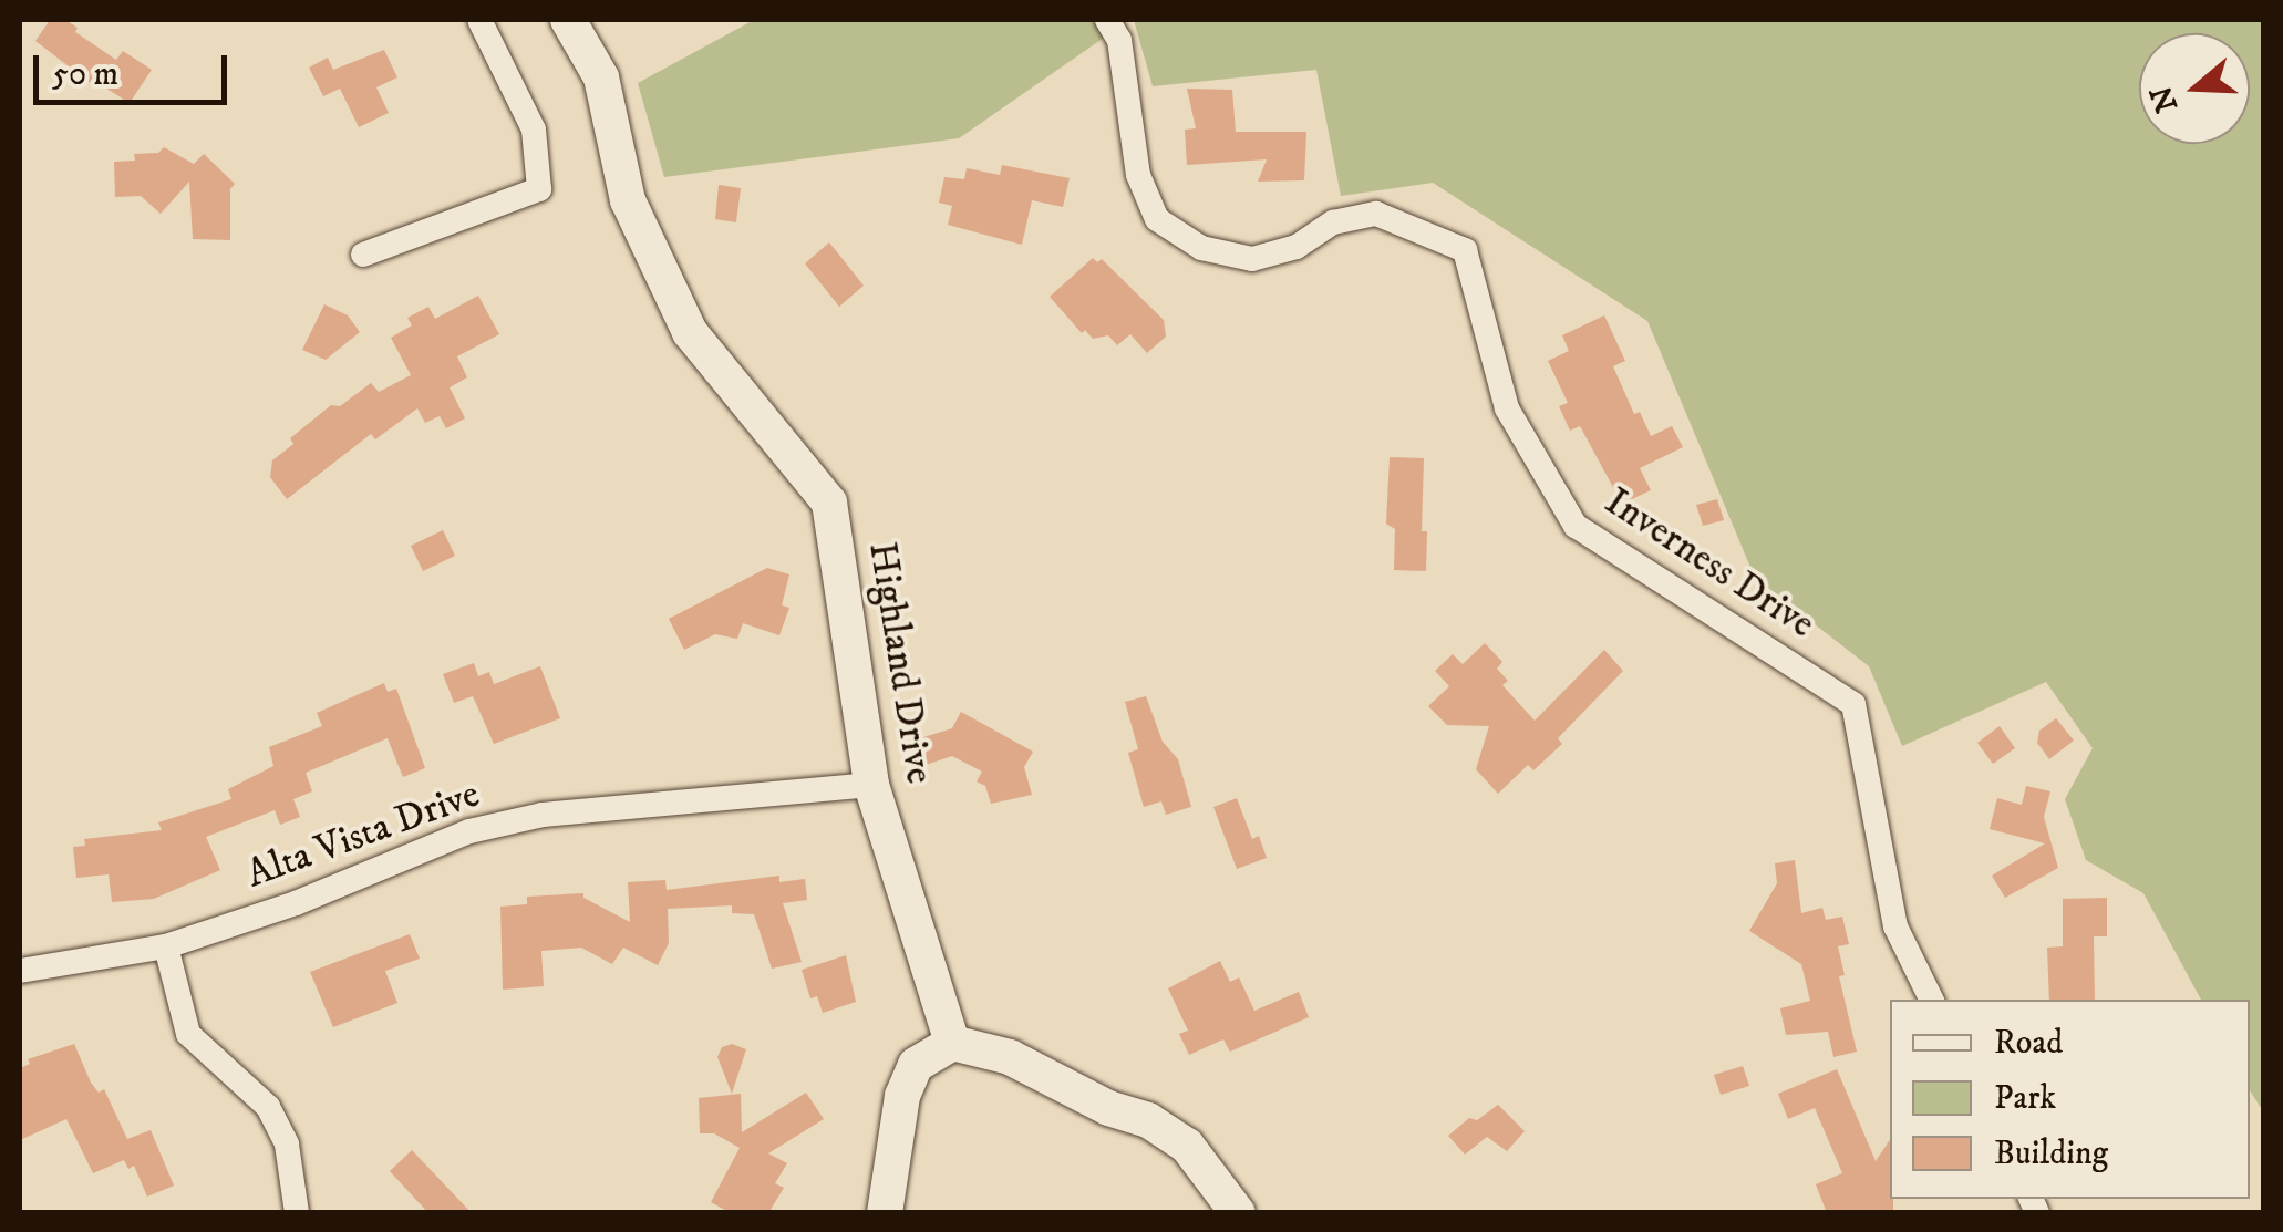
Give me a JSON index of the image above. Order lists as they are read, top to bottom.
{
  "streets": {
    "street": ["Inverness Drive", "Highland Drive", "Alta Vista Drive"]
  },
  "crossings": [
    ["Highland Drive", "Alta Vista Drive"]
  ],
  "legend": ["Road", "Park", "Building"],
  "scale_bar": "50 m",
  "north": "left"
}
